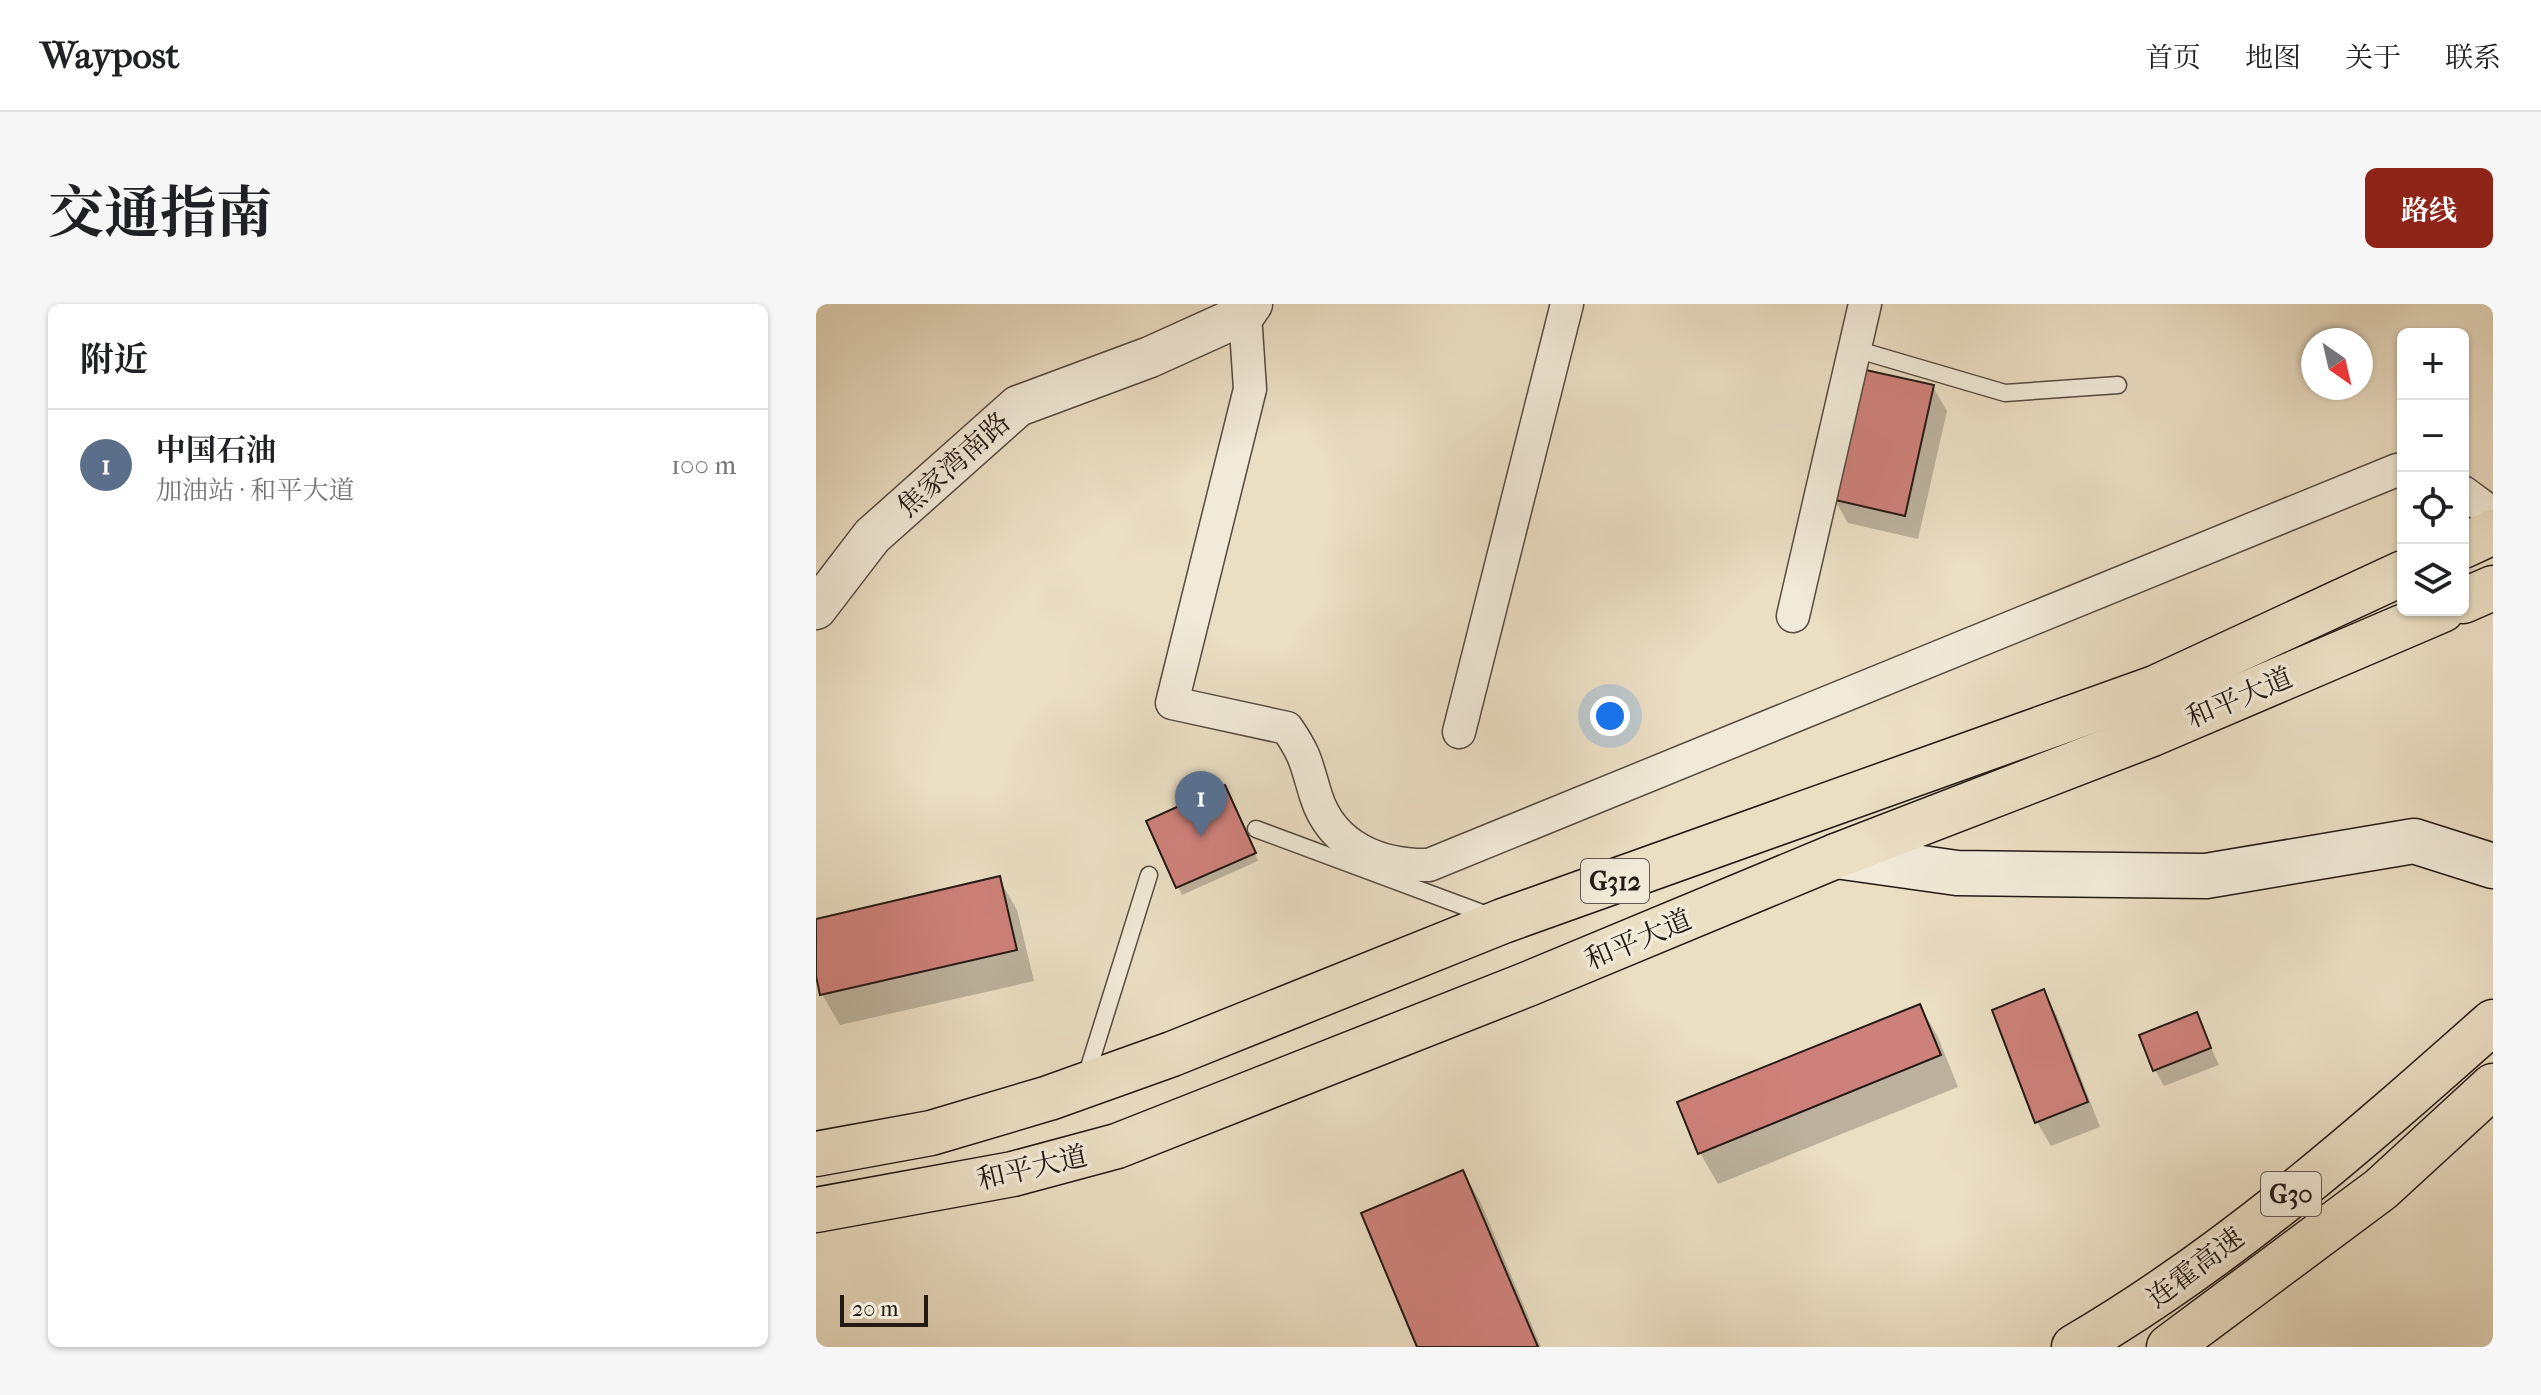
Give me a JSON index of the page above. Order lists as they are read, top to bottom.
{
  "streets": {
    "highway": [
      "和平大道",
      "G312",
      "G30",
      "连霍高速"
    ],
    "street": ["焦家湾南路"]
  },
  "scale_bar": "20 m",
  "north": "bottom right",
  "page": {
    "header": "Waypost",
    "nav": [
      "首页",
      "地图",
      "关于",
      "联系"
    ],
    "title": "交通指南",
    "buttons": "路线",
    "heading": "附近",
    "map_buttons": ["+", "−"],
    "list": [
      {
        "mark": "1",
        "name": "中国石油",
        "note": "加油站 · 和平大道",
        "value": "100 m"
      }
    ],
    "pins": "1",
    "scale": "20 m"
  }
}
